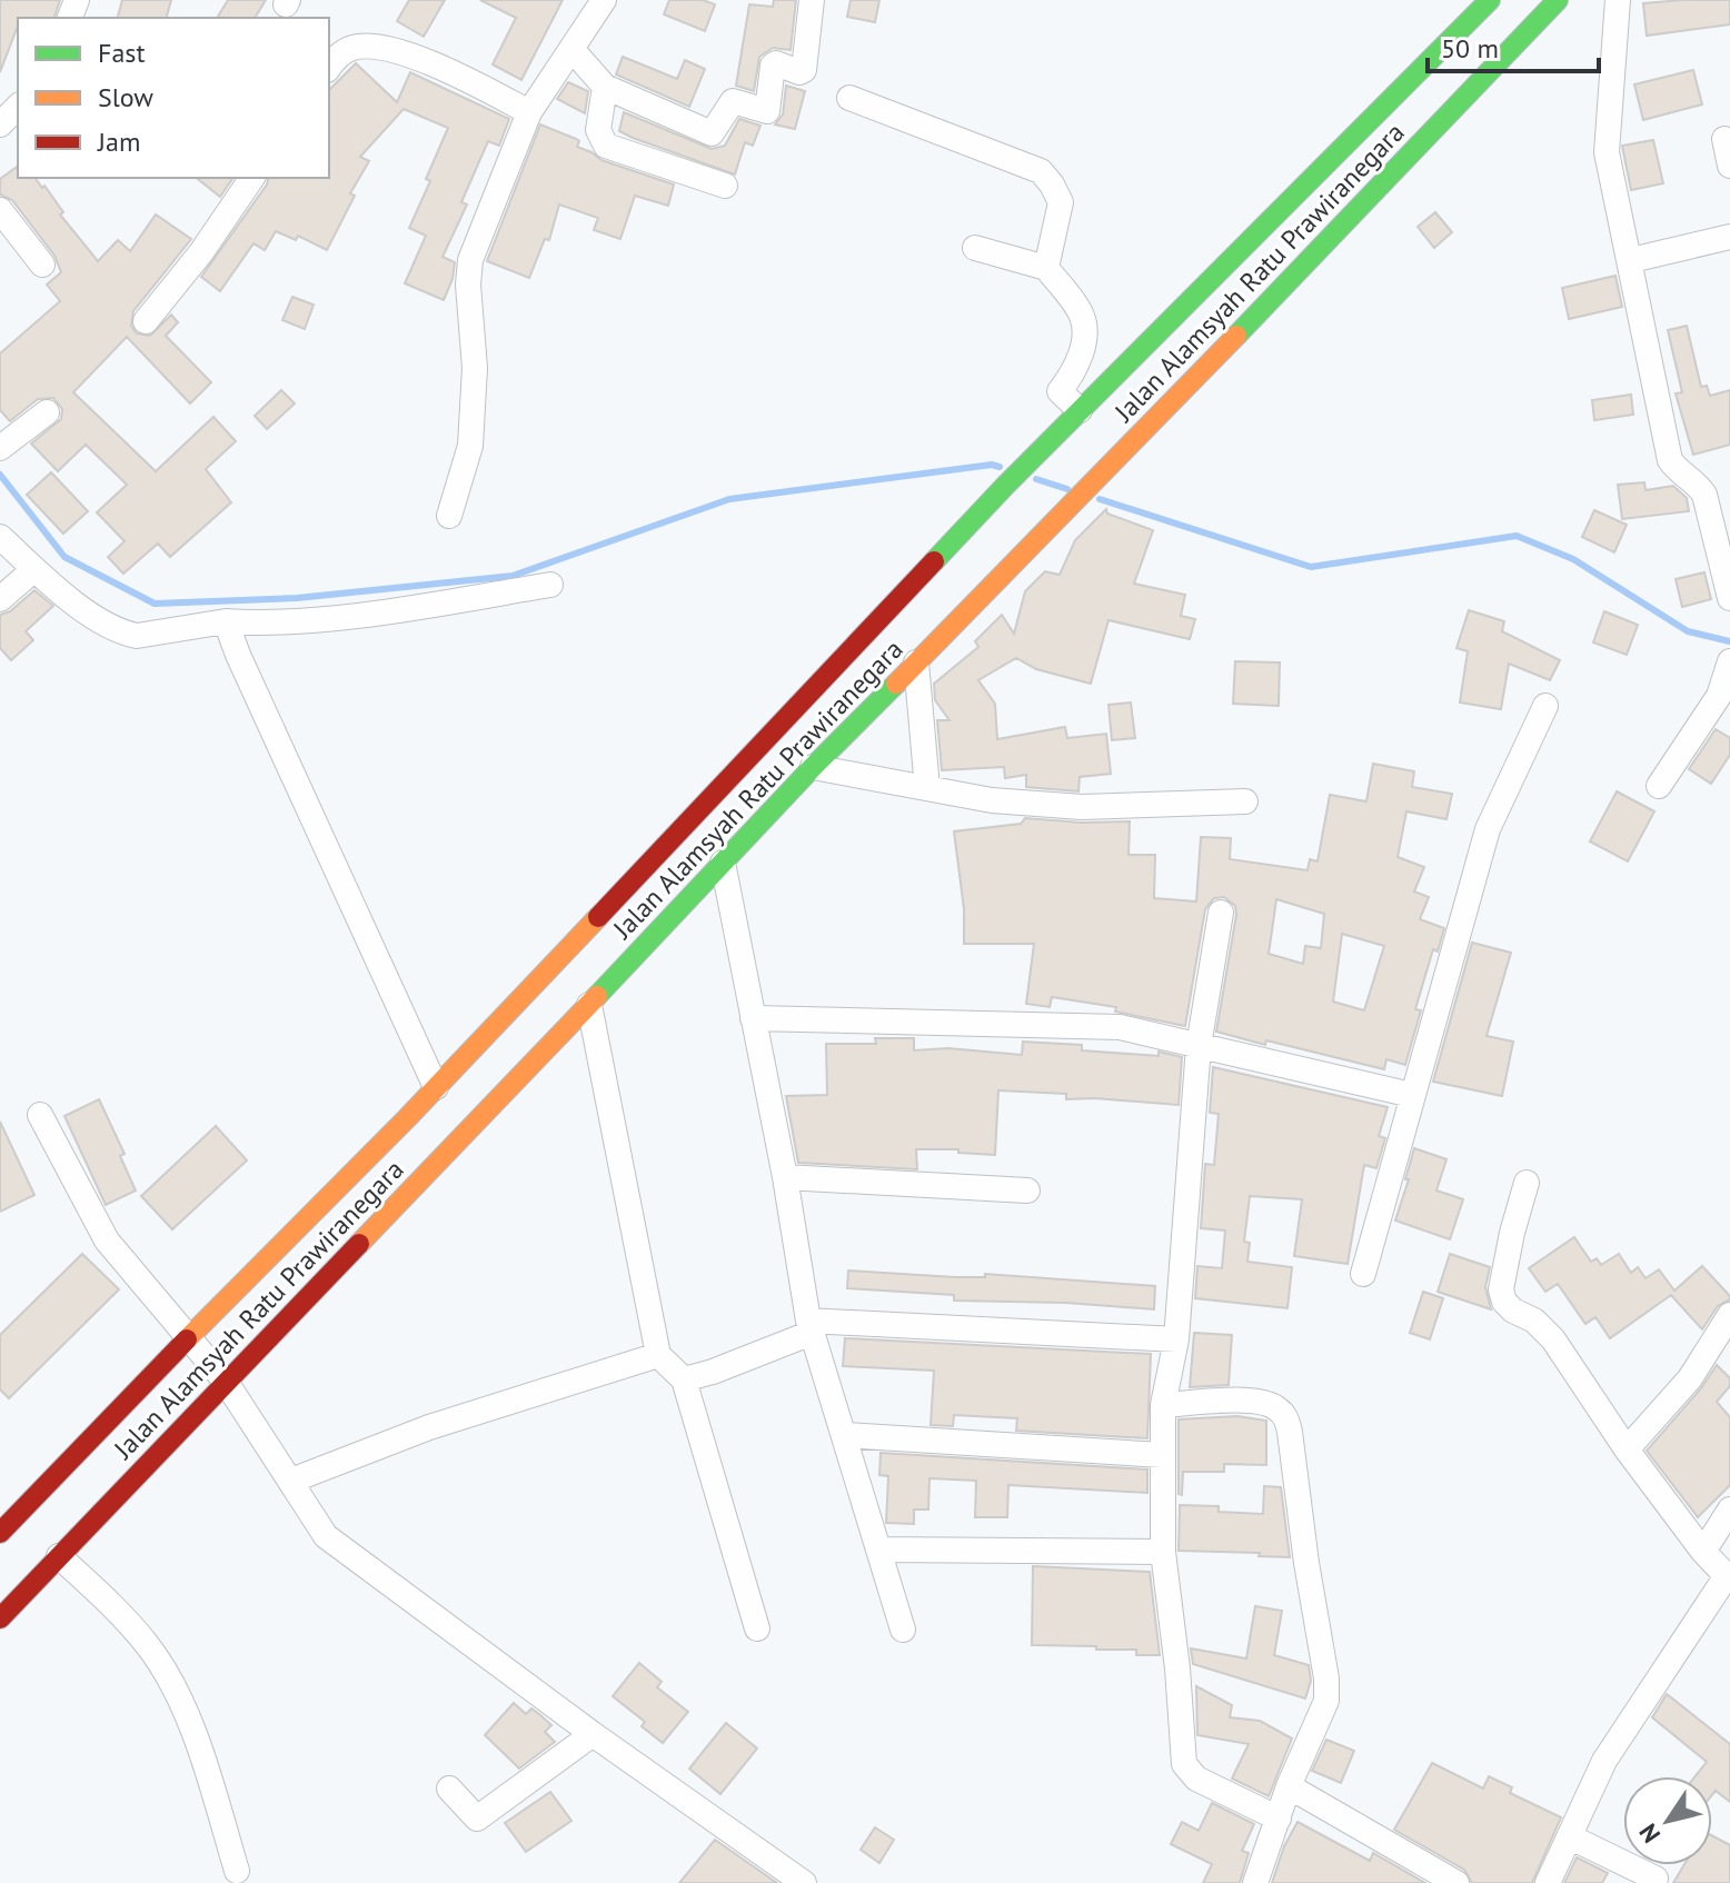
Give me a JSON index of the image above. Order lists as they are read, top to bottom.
{
  "streets": {
    "highway": ["Jalan Alamsyah Ratu Prawiranegara"]
  },
  "legend": ["Fast", "Slow", "Jam"],
  "scale_bar": "50 m",
  "north": "bottom left"
}
